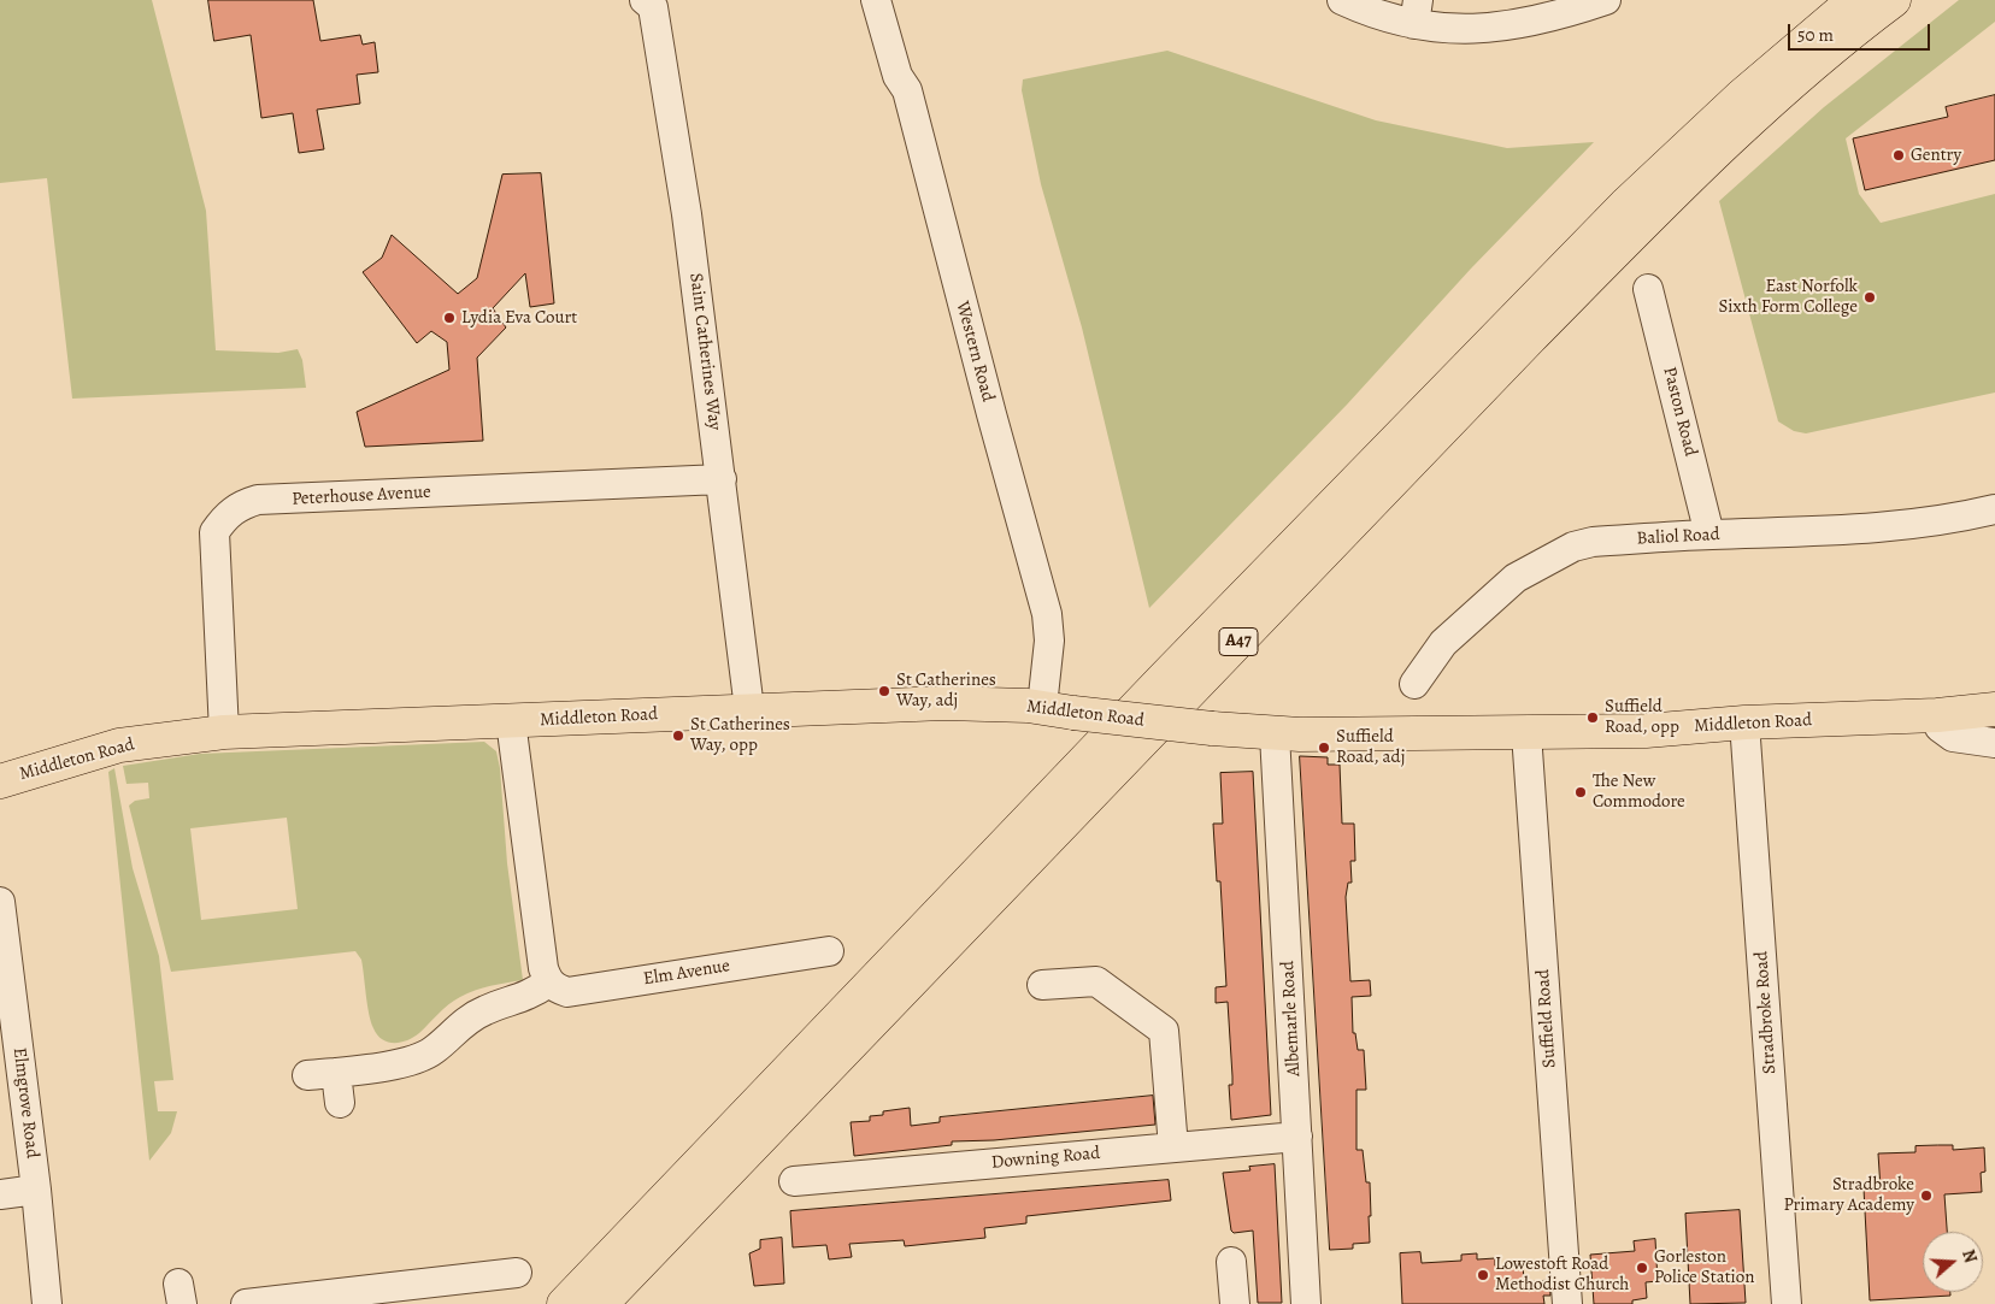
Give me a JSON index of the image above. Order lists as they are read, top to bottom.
{
  "streets": {
    "main road": ["A47", "Middleton Road"],
    "street": [
      "Saint Catherines Way",
      "Western Road",
      "Paston Road",
      "Peterhouse Avenue",
      "Baliol Road",
      "Elm Avenue",
      "Stradbroke Road",
      "Albemarle Road",
      "Suffield Road",
      "Elmgrove Road",
      "Downing Road"
    ]
  },
  "crossings": [
    ["Saint Catherines Way", "Peterhouse Avenue"],
    ["Saint Catherines Way", "Middleton Road"],
    ["Western Road", "Middleton Road"],
    ["Paston Road", "Baliol Road"],
    ["Peterhouse Avenue", "Middleton Road"],
    ["Middleton Road", "Stradbroke Road"],
    ["Middleton Road", "Albemarle Road"],
    ["Middleton Road", "Suffield Road"],
    ["Albemarle Road", "Downing Road"]
  ],
  "places": [
    "Gentry",
    "East Norfolk Sixth Form College",
    "Lydia Eva Court",
    "St Catherines Way, adj",
    "Suffield Road, opp",
    "St Catherines Way, opp",
    "Suffield Road, adj",
    "The New Commodore",
    "Stradbroke Primary Academy",
    "Gorleston Police Station",
    "Lowestoft Road Methodist Church"
  ],
  "scale_bar": "50 m",
  "north": "right"
}
